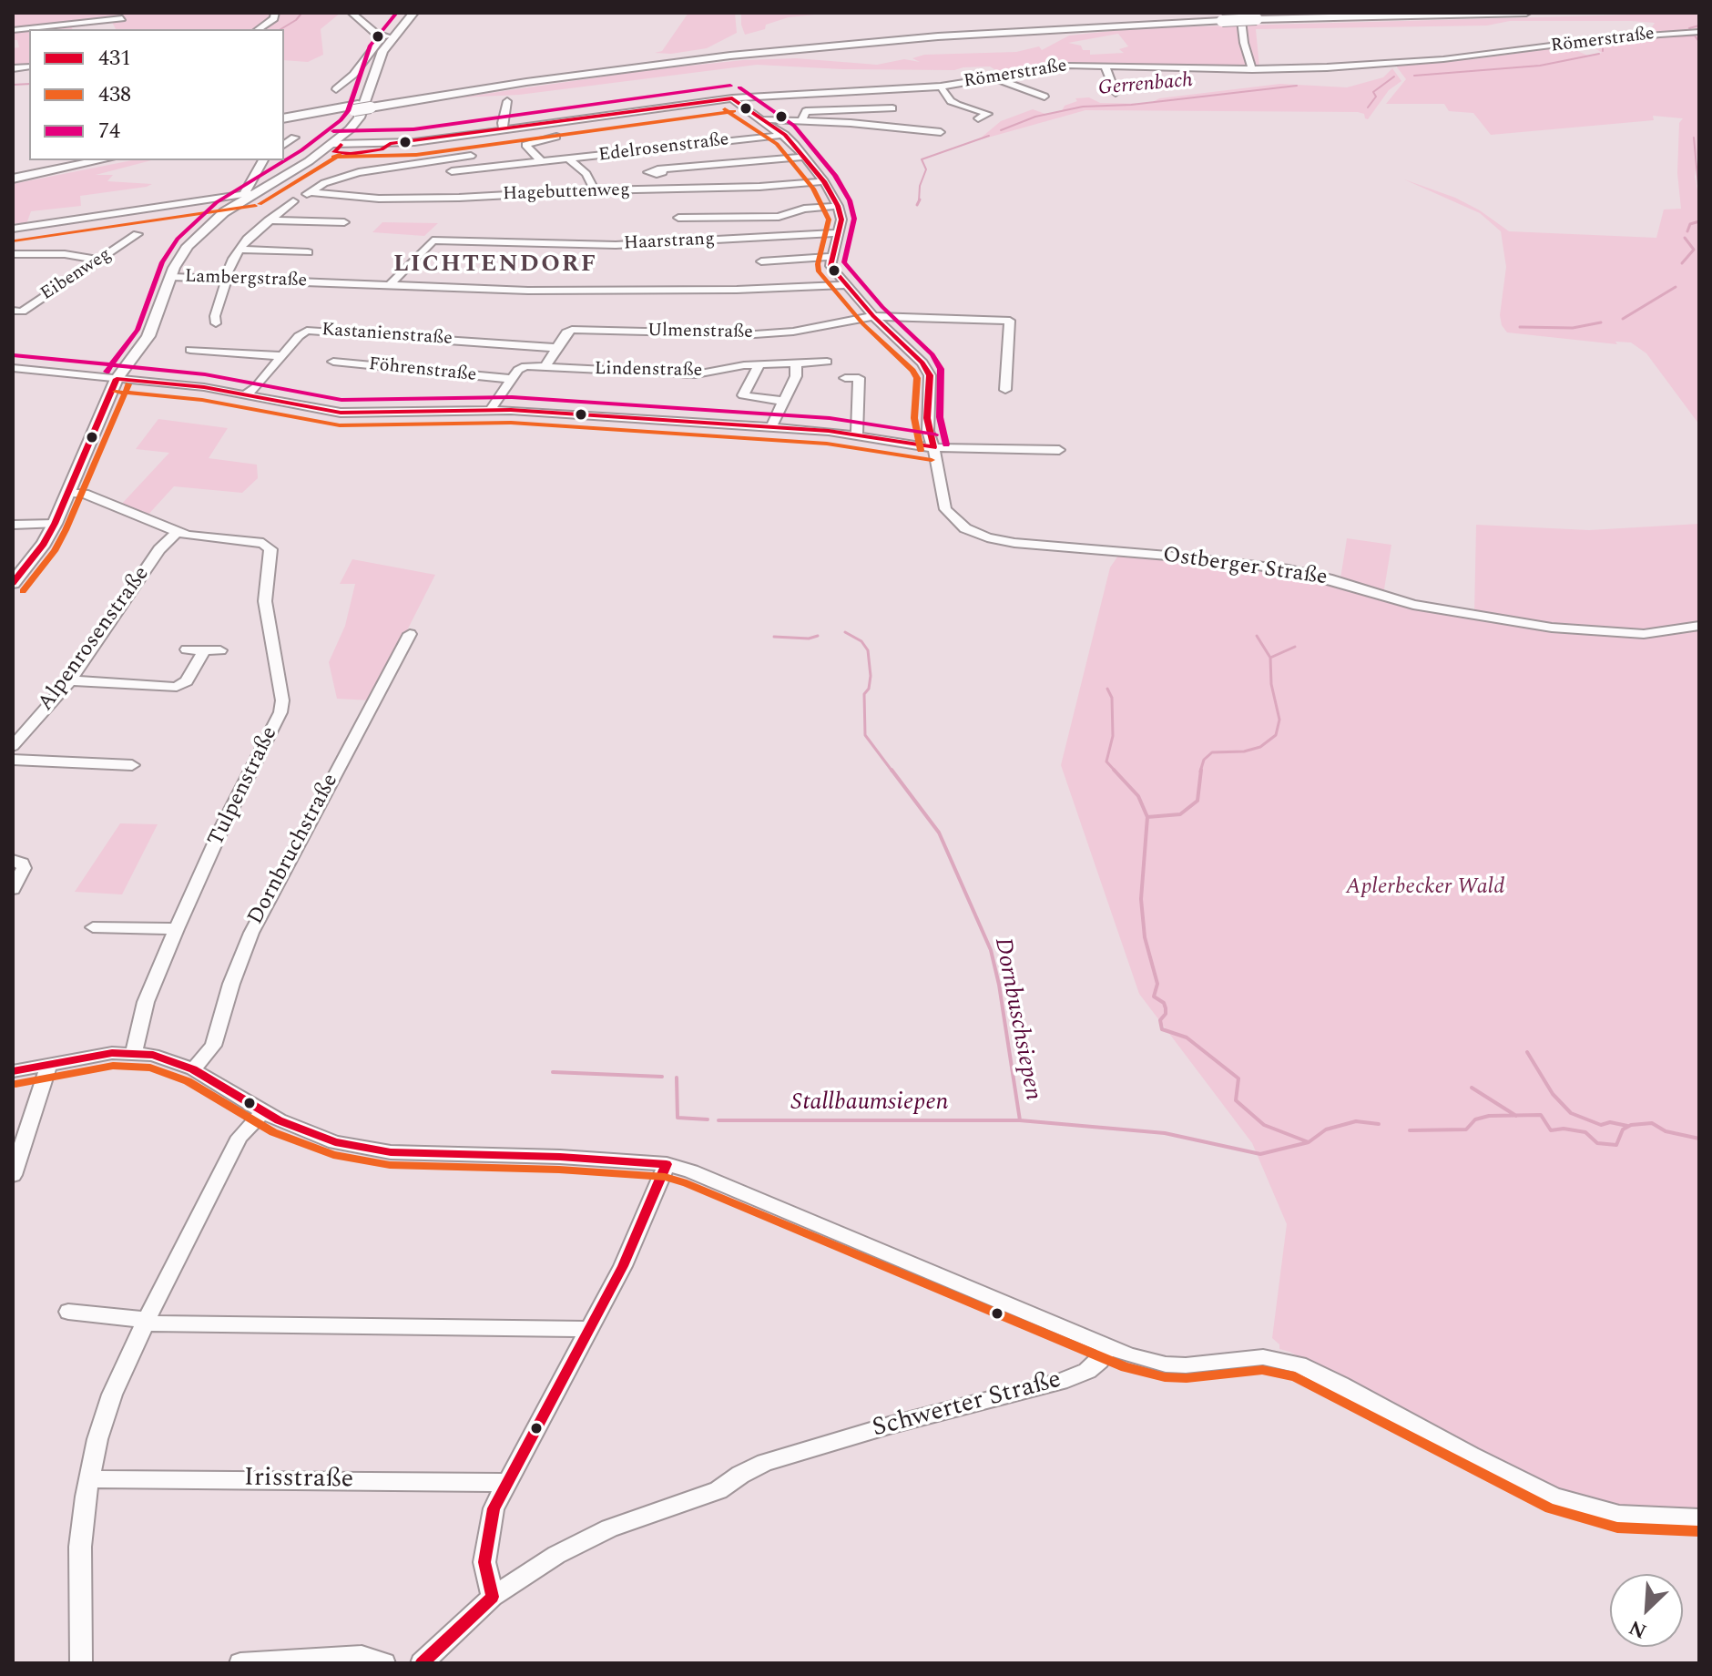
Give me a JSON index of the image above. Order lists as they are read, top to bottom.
{
  "streets": {
    "street": [
      "Römerstraße",
      "Edelrosenstraße",
      "Hagebuttenweg",
      "Haarstrang",
      "Eibenweg",
      "Lambergstraße",
      "Ulmenstraße",
      "Kastanienstraße",
      "Föhrenstraße",
      "Lindenstraße",
      "Ostberger Straße",
      "Alpenrosenstraße",
      "Tulpenstraße",
      "Dornbruchstraße",
      "Schwerter Straße",
      "Irisstraße"
    ]
  },
  "crossings": [
    ["Haarstrang", "Lambergstraße"],
    ["Ulmenstraße", "Kastanienstraße"],
    ["Ulmenstraße", "Lindenstraße"],
    ["Föhrenstraße", "Lindenstraße"],
    ["Alpenrosenstraße", "Tulpenstraße"]
  ],
  "districts": ["LICHTENDORF"],
  "water": ["Gerrenbach", "Dornbuschsiepen", "Stallbaumsiepen"],
  "parks": ["Aplerbecker Wald"],
  "lines": ["transit line 74", "transit line 431", "transit line 438"],
  "legend": ["431", "438", "74"],
  "north": "bottom left"
}
